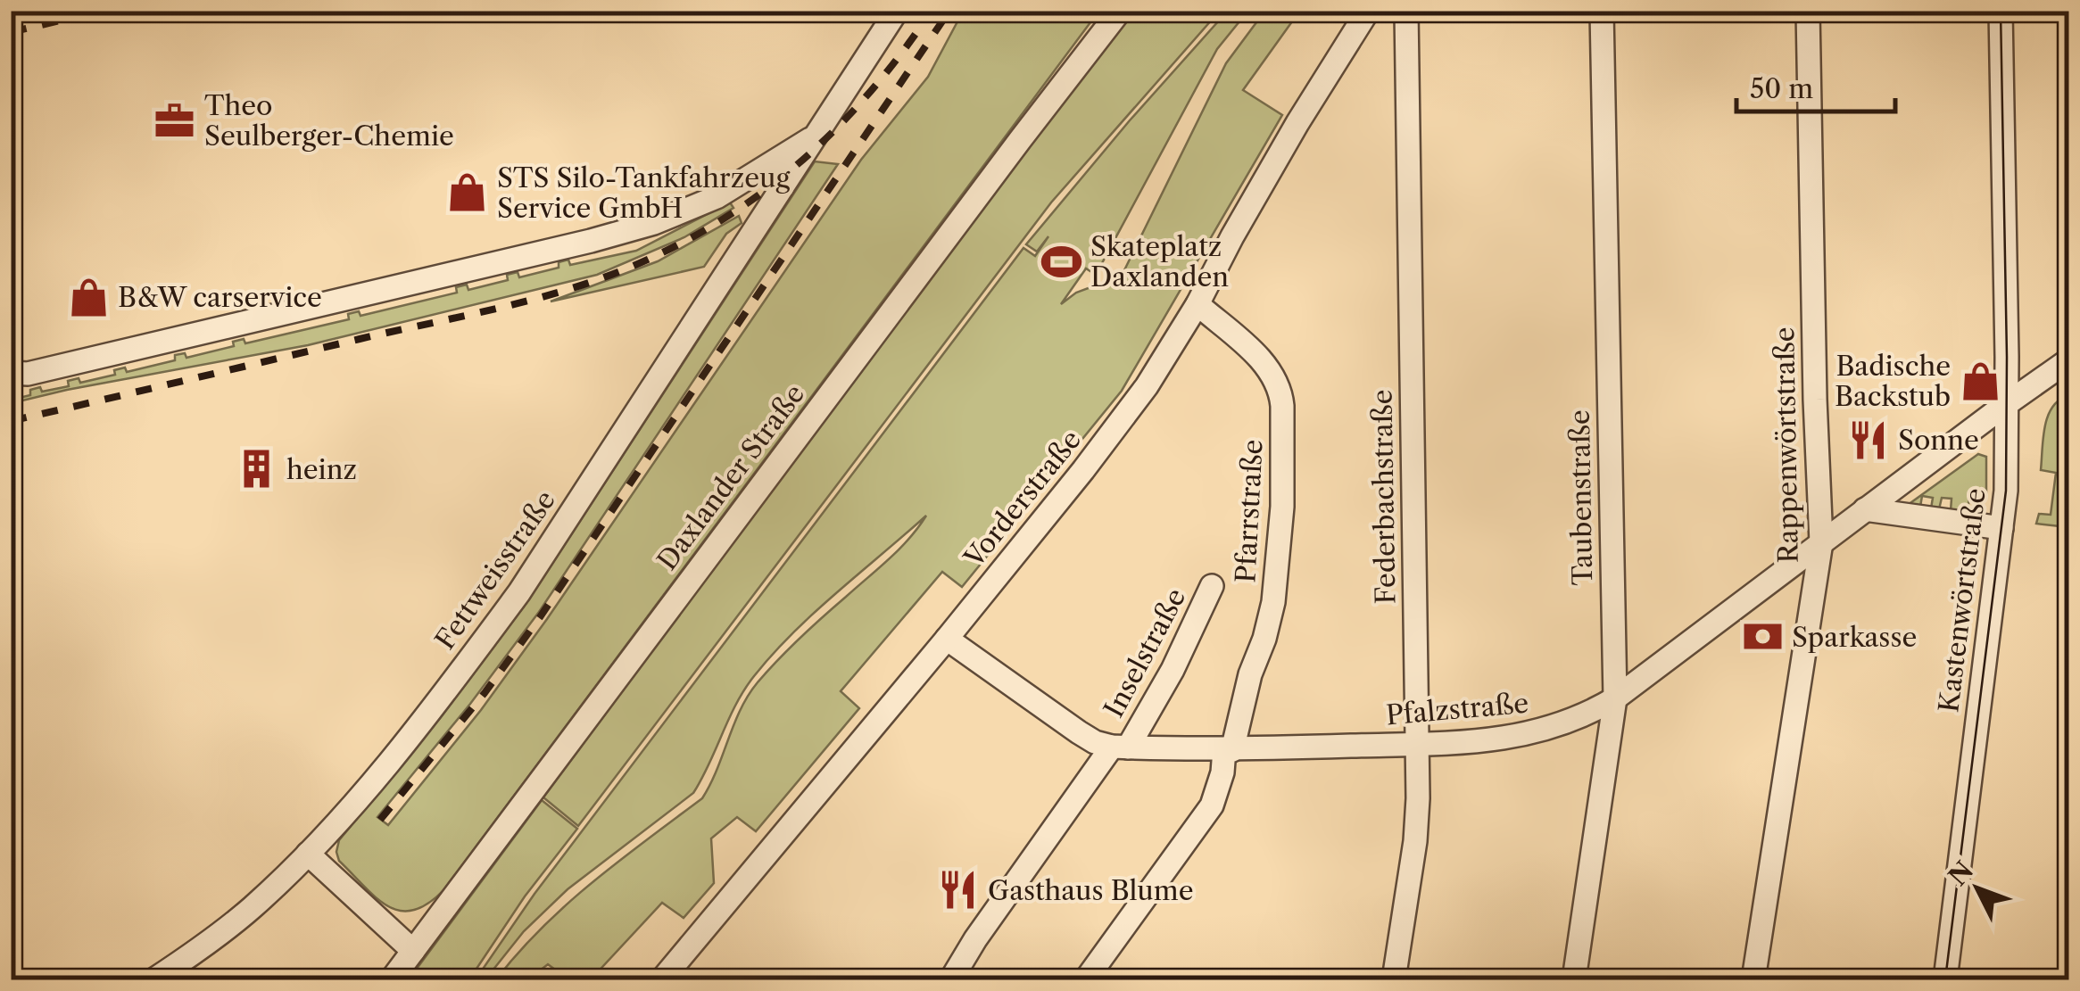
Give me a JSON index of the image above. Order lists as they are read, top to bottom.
{
  "streets": {
    "street": [
      "Rappenwörtstraße",
      "Daxlander Straße",
      "Federbachstraße",
      "Taubenstraße",
      "Vorderstraße",
      "Pfarrstraße",
      "Fettweisstraße",
      "Kastenwörtstraße",
      "Inselstraße",
      "Pfalzstraße"
    ]
  },
  "crossings": [
    ["Rappenwörtstraße", "Pfalzstraße"],
    ["Federbachstraße", "Pfalzstraße"],
    ["Taubenstraße", "Pfalzstraße"],
    ["Vorderstraße", "Pfarrstraße"],
    ["Vorderstraße", "Pfalzstraße"],
    ["Pfarrstraße", "Pfalzstraße"],
    ["Kastenwörtstraße", "Pfalzstraße"],
    ["Inselstraße", "Pfalzstraße"]
  ],
  "places": {
    "office": ["Theo Seulberger-Chemie"],
    "shop": ["STS Silo-Tankfahrzeug Service GmbH", "B&W carservice", "Badische Backstub"],
    "sports": ["Skateplatz Daxlanden"],
    "restaurant": ["Sonne", "Gasthaus Blume"],
    "building": ["heinz"],
    "bank": ["Sparkasse"]
  },
  "scale_bar": "50 m",
  "north": "top left"
}
